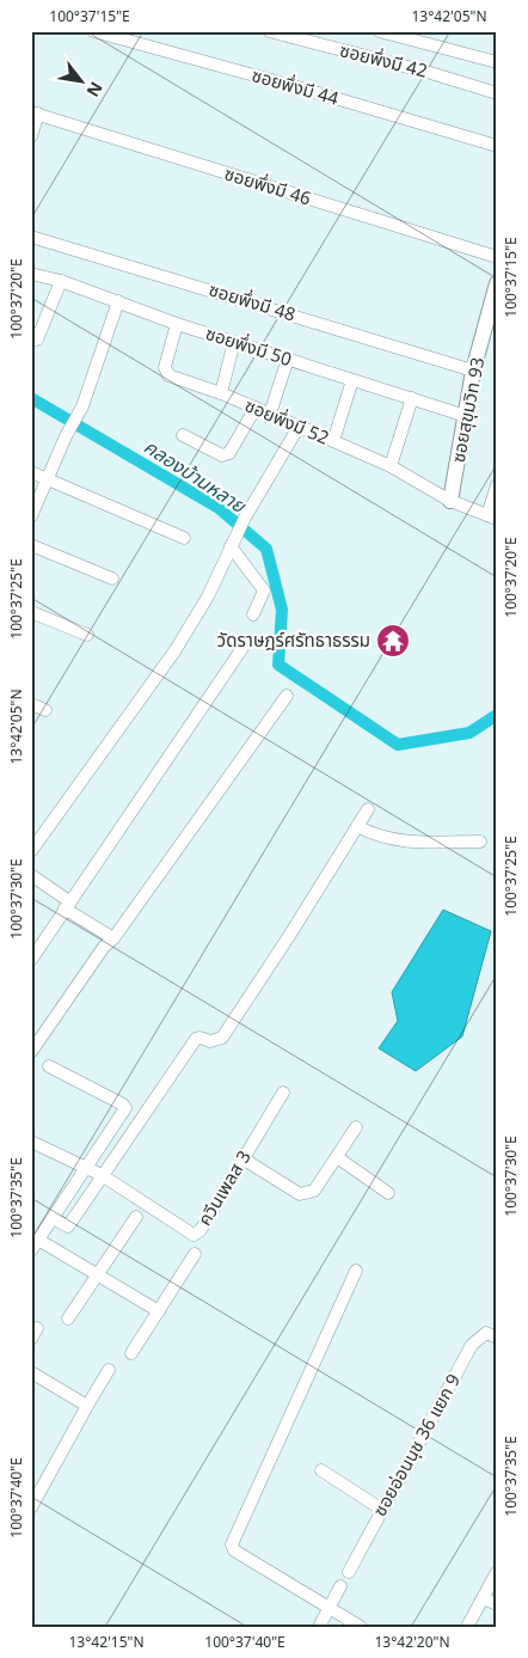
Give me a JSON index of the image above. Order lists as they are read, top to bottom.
{
  "streets": {
    "street": [
      "ซอยพึ่งมี 42",
      "ซอยพึ่งมี 44",
      "ซอยพึ่งมี 46",
      "ซอยพึ่งมี 48",
      "ซอยพึ่งมี 50",
      "ซอยสุขุมวิท 93",
      "ซอยพึ่งมี 52",
      "ควีนเพลส 3",
      "ซอยอ่อนนุช 36 แยก 9"
    ]
  },
  "crossings": [
    ["ซอยพึ่งมี 48", "ซอยสุขุมวิท 93"],
    ["ซอยพึ่งมี 50", "ซอยสุขุมวิท 93"],
    ["ซอยพึ่งมี 50", "ซอยพึ่งมี 52"],
    ["ซอยสุขุมวิท 93", "ซอยพึ่งมี 52"]
  ],
  "water": ["คลองบ้านหลาย"],
  "places": {
    "temple": ["วัดราษฎร์ศรัทธาธรรม"]
  },
  "north": "bottom right",
  "coordinates": [
    "100°37'15\"E",
    "13°42'05\"N",
    "100°37'20\"E",
    "100°37'25\"E",
    "100°37'30\"E",
    "100°37'35\"E",
    "100°37'40\"E",
    "13°42'15\"N",
    "13°42'20\"N"
  ]
}
